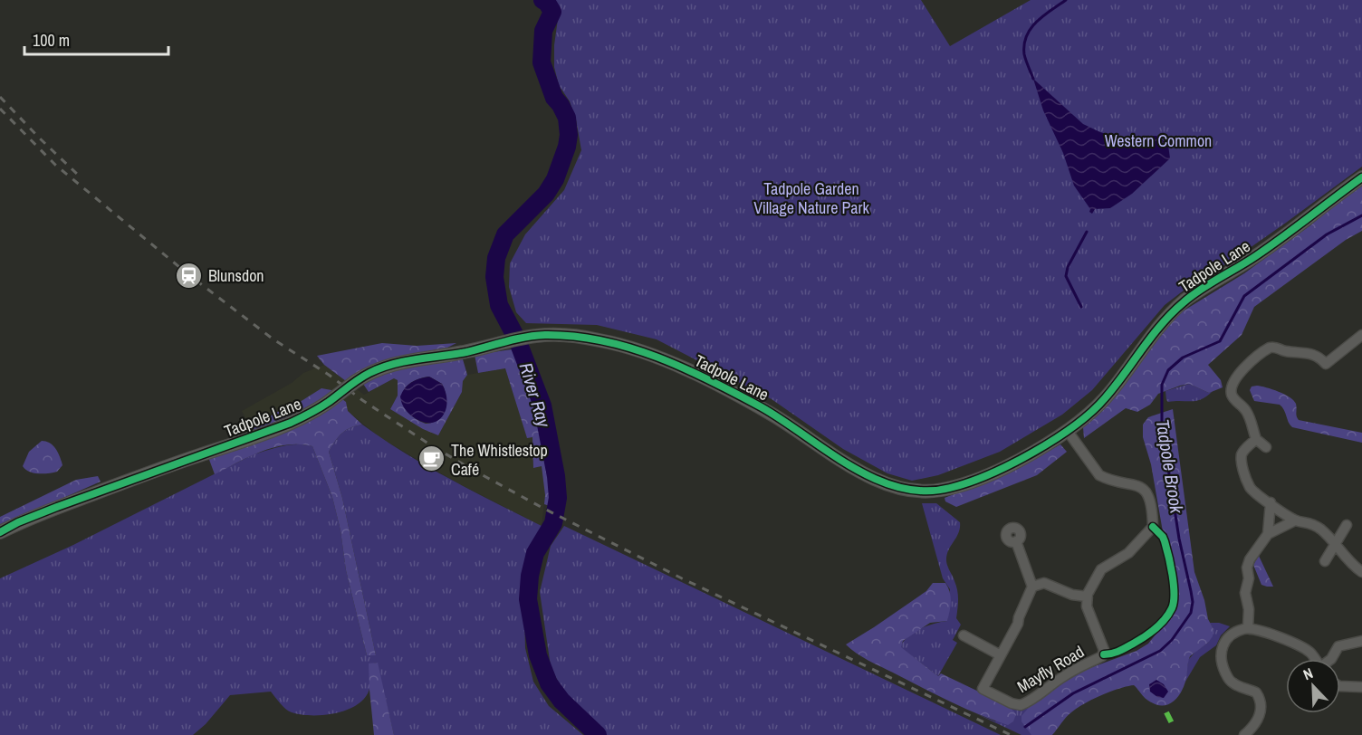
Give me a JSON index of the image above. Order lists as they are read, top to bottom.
{
  "streets": {
    "street": ["Tadpole Lane", "Mayfly Road"]
  },
  "water": ["River Ray", "Tadpole Brook"],
  "parks": ["Western Common", "Tadpole Garden Village Nature Park"],
  "places": {
    "station": ["Blunsdon"],
    "cafe": ["The Whistlestop Café"]
  },
  "scale_bar": "100 m",
  "north": "top left"
}
